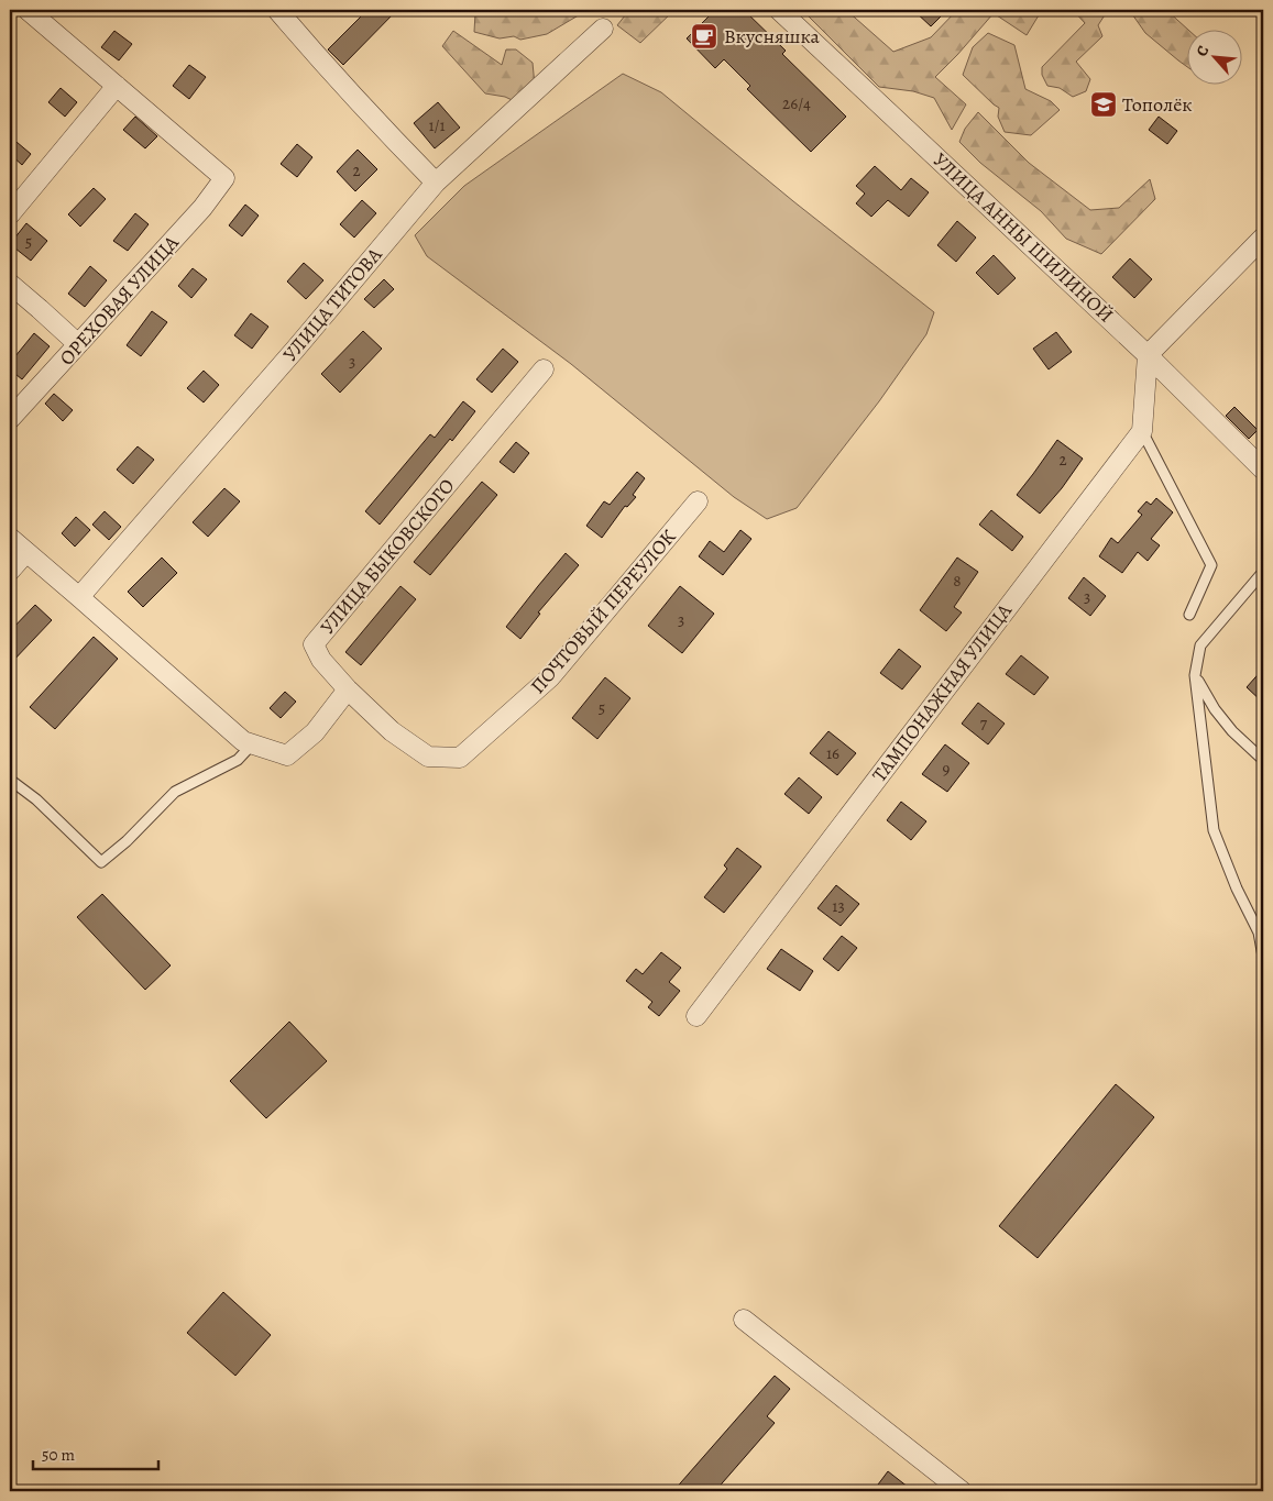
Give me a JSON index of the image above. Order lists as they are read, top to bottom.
{
  "streets": {
    "street": [
      "УЛИЦА АННЫ ШИЛИНОЙ",
      "ОРЕХОВАЯ УЛИЦА",
      "УЛИЦА ТИТОВА",
      "УЛИЦА БЫКОВСКОГО",
      "ПОЧТОВЫЙ ПЕРЕУЛОК",
      "ТАМПОНАЖНАЯ УЛИЦА"
    ]
  },
  "crossings": [
    ["УЛИЦА БЫКОВСКОГО", "ПОЧТОВЫЙ ПЕРЕУЛОК"]
  ],
  "places": {
    "cafe": ["Вкусняшка"],
    "school or university": ["Тополёк"]
  },
  "house_numbers": [
    "26/4",
    "1/1",
    "2",
    "5",
    "3",
    "2",
    "8",
    "3",
    "3",
    "5",
    "7",
    "16",
    "9",
    "13"
  ],
  "scale_bar": "50 m",
  "north": "top left"
}
